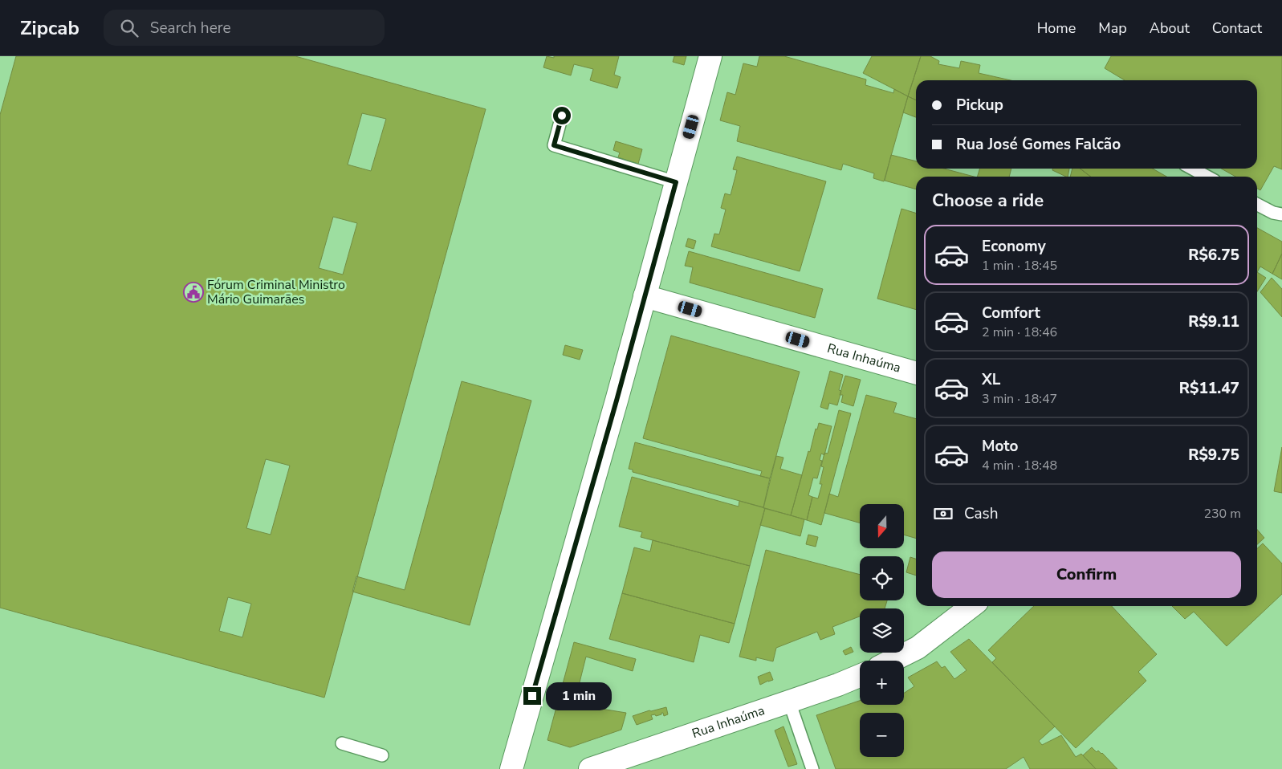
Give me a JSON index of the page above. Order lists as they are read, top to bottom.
{
  "streets": {
    "street": ["Rua Inhaúma"]
  },
  "places": {
    "public building": ["Fórum Criminal Ministro Mário Guimarães"]
  },
  "north": "bottom",
  "page": {
    "header": "Zipcab",
    "search": "Search here",
    "nav": [
      "Home",
      "Map",
      "About",
      "Contact"
    ],
    "banner": ["Pickup", "Rua José Gomes Falcão"],
    "heading": "Choose a ride",
    "list": [
      {
        "name": "Economy",
        "note": "1 min · 18:45",
        "value": "R$6.75"
      },
      {
        "name": "Comfort",
        "note": "2 min · 18:46",
        "value": "R$9.11"
      },
      {
        "name": "XL",
        "note": "3 min · 18:47",
        "value": "R$11.47"
      },
      {
        "name": "Moto",
        "note": "4 min · 18:48",
        "value": "R$9.75"
      }
    ],
    "pay": ["Cash", "230 m"],
    "map_buttons": ["+", "−"],
    "buttons": "Confirm",
    "bubble": "1 min"
  }
}
